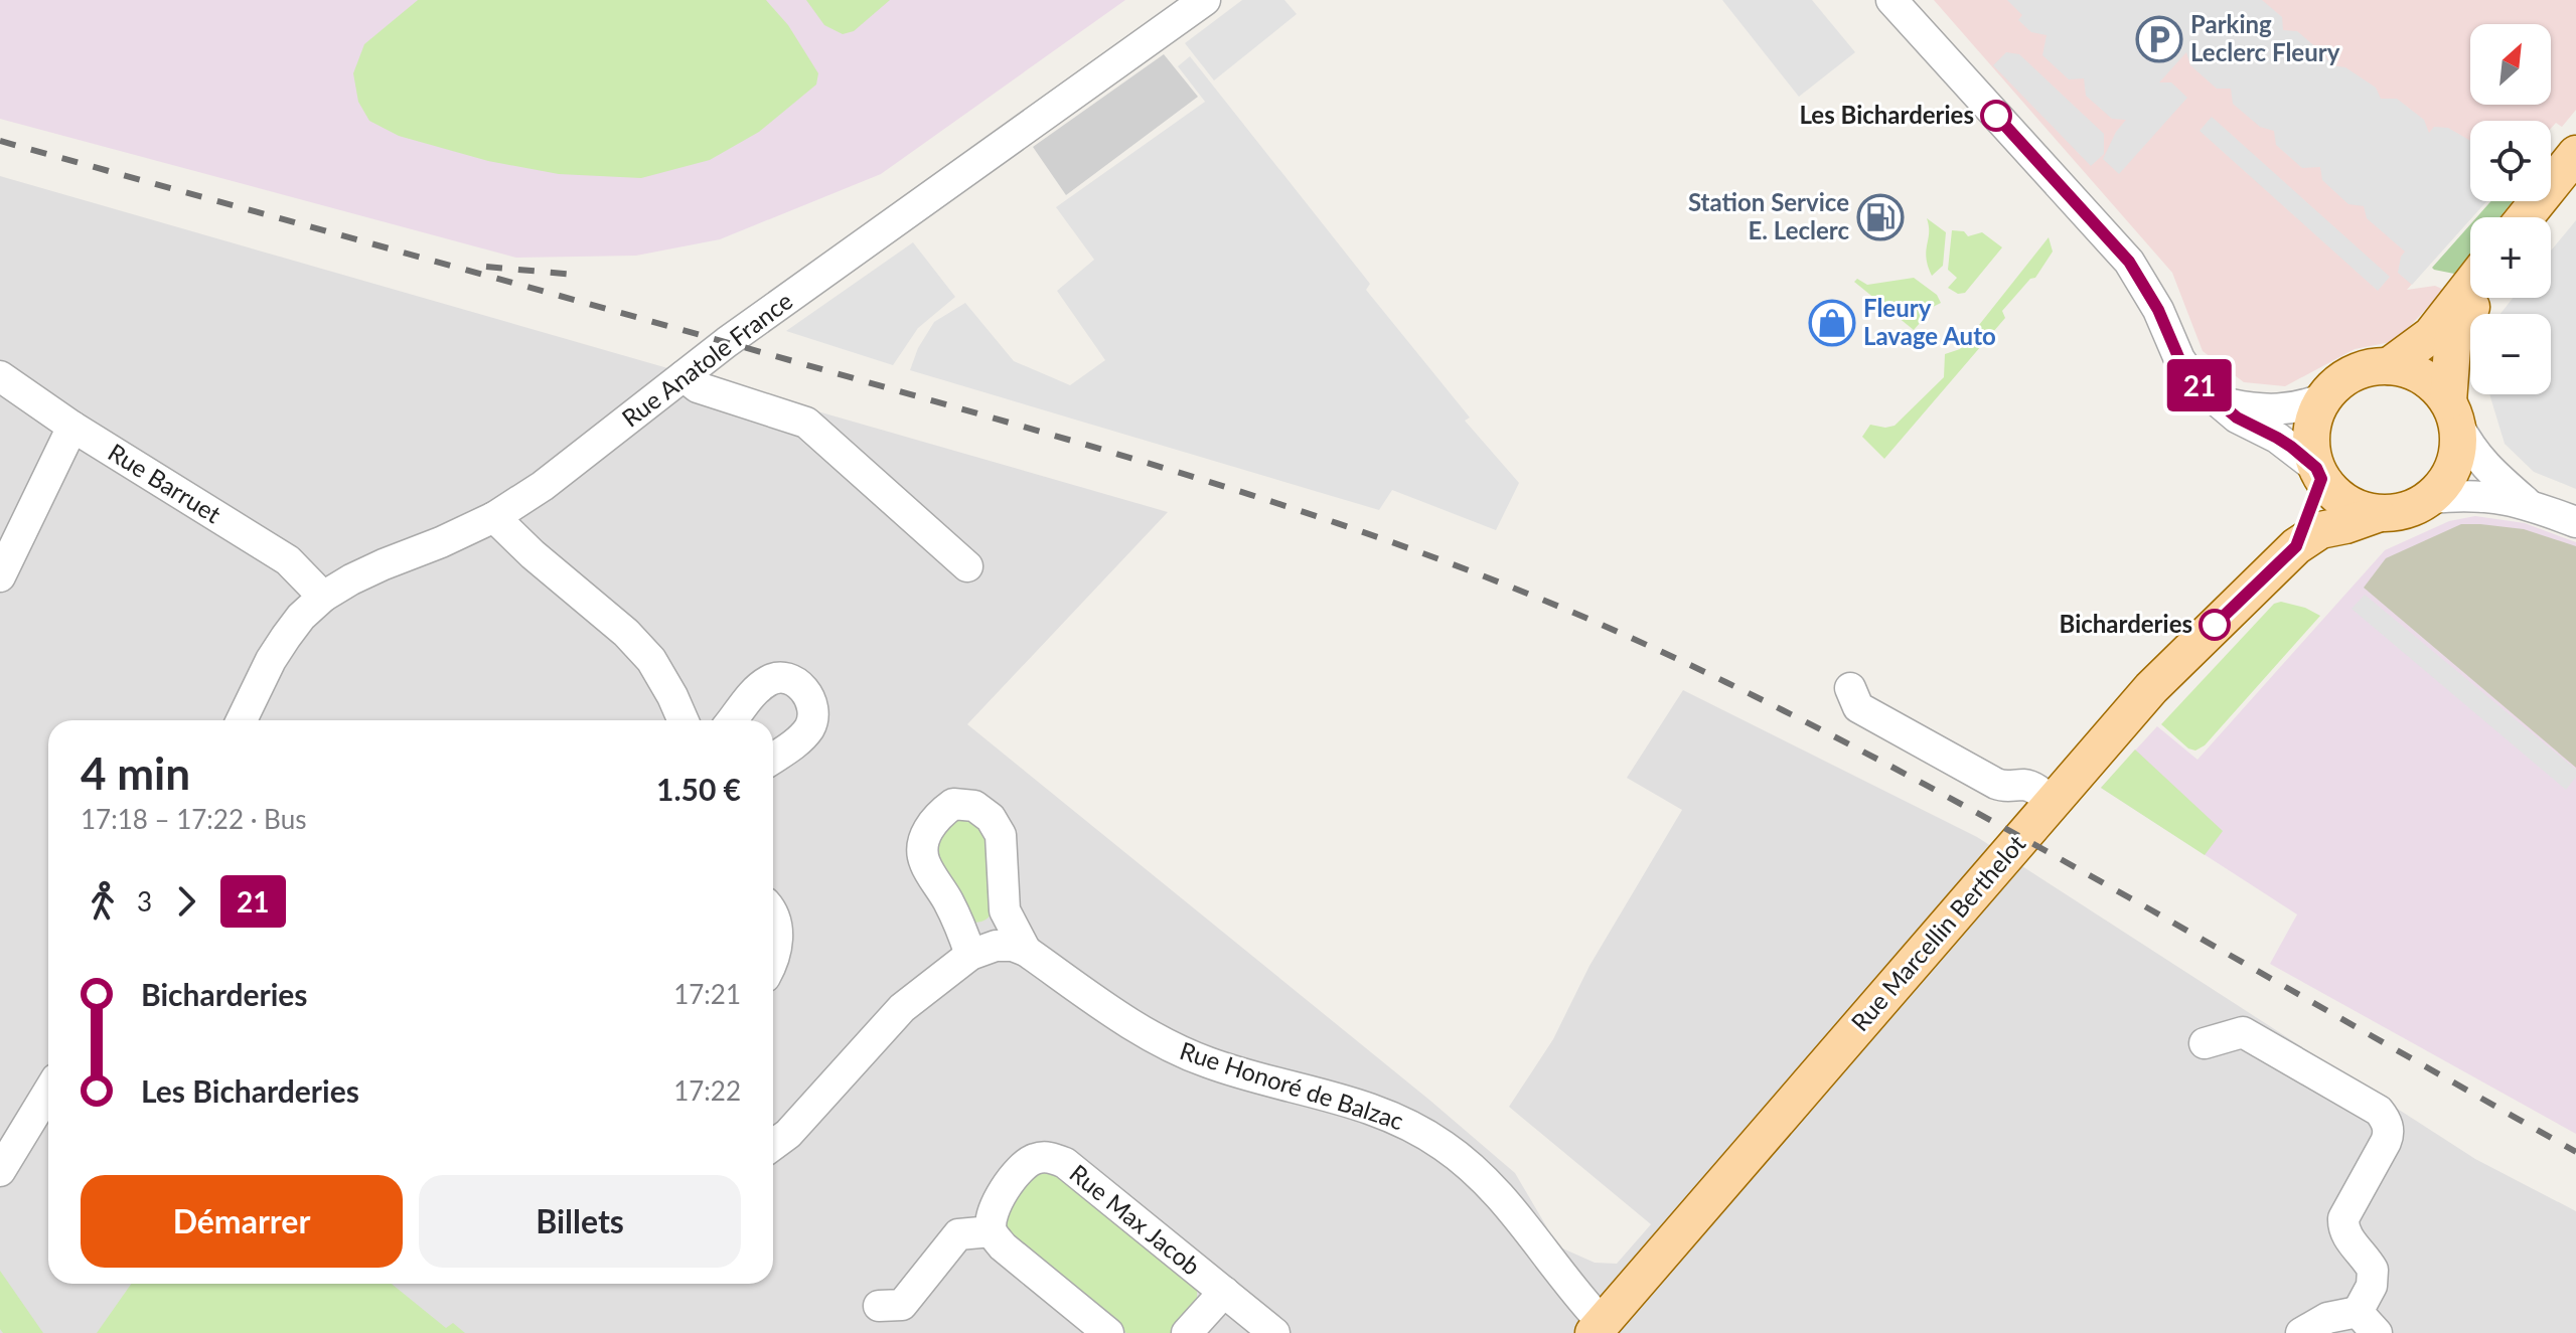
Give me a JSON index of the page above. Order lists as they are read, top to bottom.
{
  "streets": {
    "main road": ["Rue Marcellin Berthelot"],
    "street": [
      "Rue Anatole France",
      "Rue Barruet",
      "Rue Honoré de Balzac",
      "Rue Max Jacob"
    ]
  },
  "crossings": [
    ["Rue Anatole France", "Rue Barruet"],
    ["Rue Marcellin Berthelot", "Rue Honoré de Balzac"]
  ],
  "places": {
    "parking": ["Parking Leclerc Fleury"],
    "other": ["Les Bicharderies", "Bicharderies"],
    "fuel station": ["Station Service E. Leclerc"],
    "shop": ["Fleury Lavage Auto"]
  },
  "lines": ["bus line 21"],
  "north": "top right",
  "page": {
    "on_map": "21",
    "map_buttons": ["+", "−"],
    "heading": ["4 min", "17:18 – 17:22 · Bus", "1.50 €"],
    "legs": ["3", "21"],
    "list": [
      {
        "name": "Bicharderies",
        "value": "17:21"
      },
      {
        "name": "Les Bicharderies",
        "value": "17:22"
      }
    ],
    "buttons": ["Démarrer", "Billets"]
  }
}
